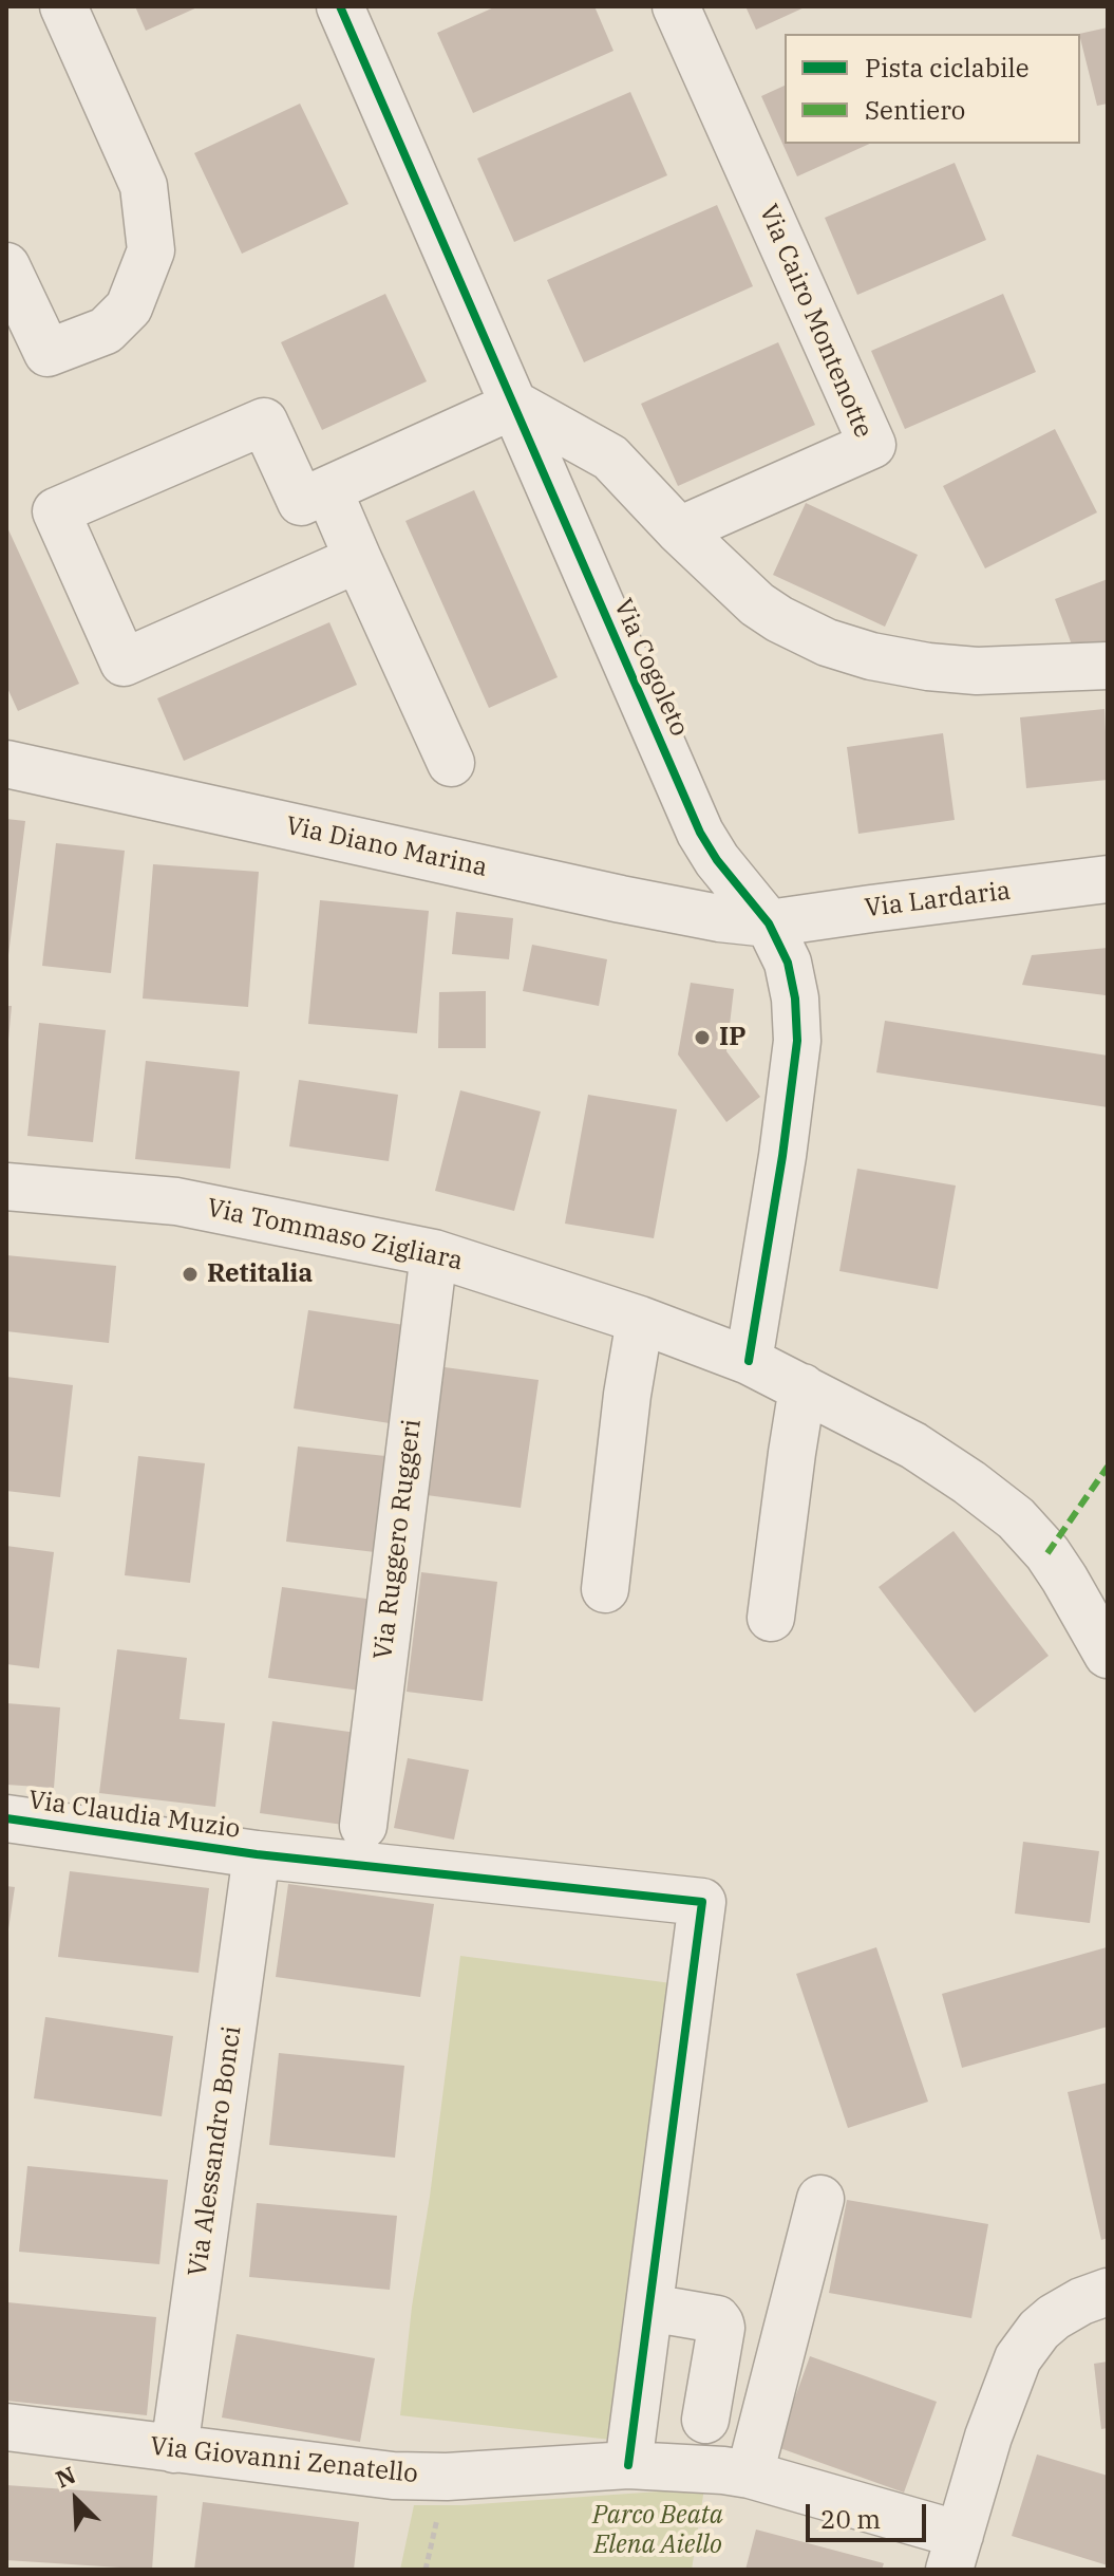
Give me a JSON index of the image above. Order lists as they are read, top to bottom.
{
  "streets": {
    "street": [
      "Via Cairo Montenotte",
      "Via Cogoleto",
      "Via Diano Marina",
      "Via Lardaria",
      "Via Tommaso Zigliara",
      "Via Ruggero Ruggeri",
      "Via Claudia Muzio",
      "Via Alessandro Bonci",
      "Via Giovanni Zenatello"
    ]
  },
  "crossings": [
    ["Via Cogoleto", "Via Diano Marina"],
    ["Via Cogoleto", "Via Lardaria"],
    ["Via Cogoleto", "Via Tommaso Zigliara"],
    ["Via Diano Marina", "Via Lardaria"],
    ["Via Tommaso Zigliara", "Via Ruggero Ruggeri"],
    ["Via Claudia Muzio", "Via Alessandro Bonci"],
    ["Via Alessandro Bonci", "Via Giovanni Zenatello"]
  ],
  "parks": ["Parco Beata Elena Aiello"],
  "places": ["IP", "Retitalia"],
  "legend": ["Pista ciclabile", "Sentiero"],
  "scale_bar": "20 m",
  "north": "top left"
}
